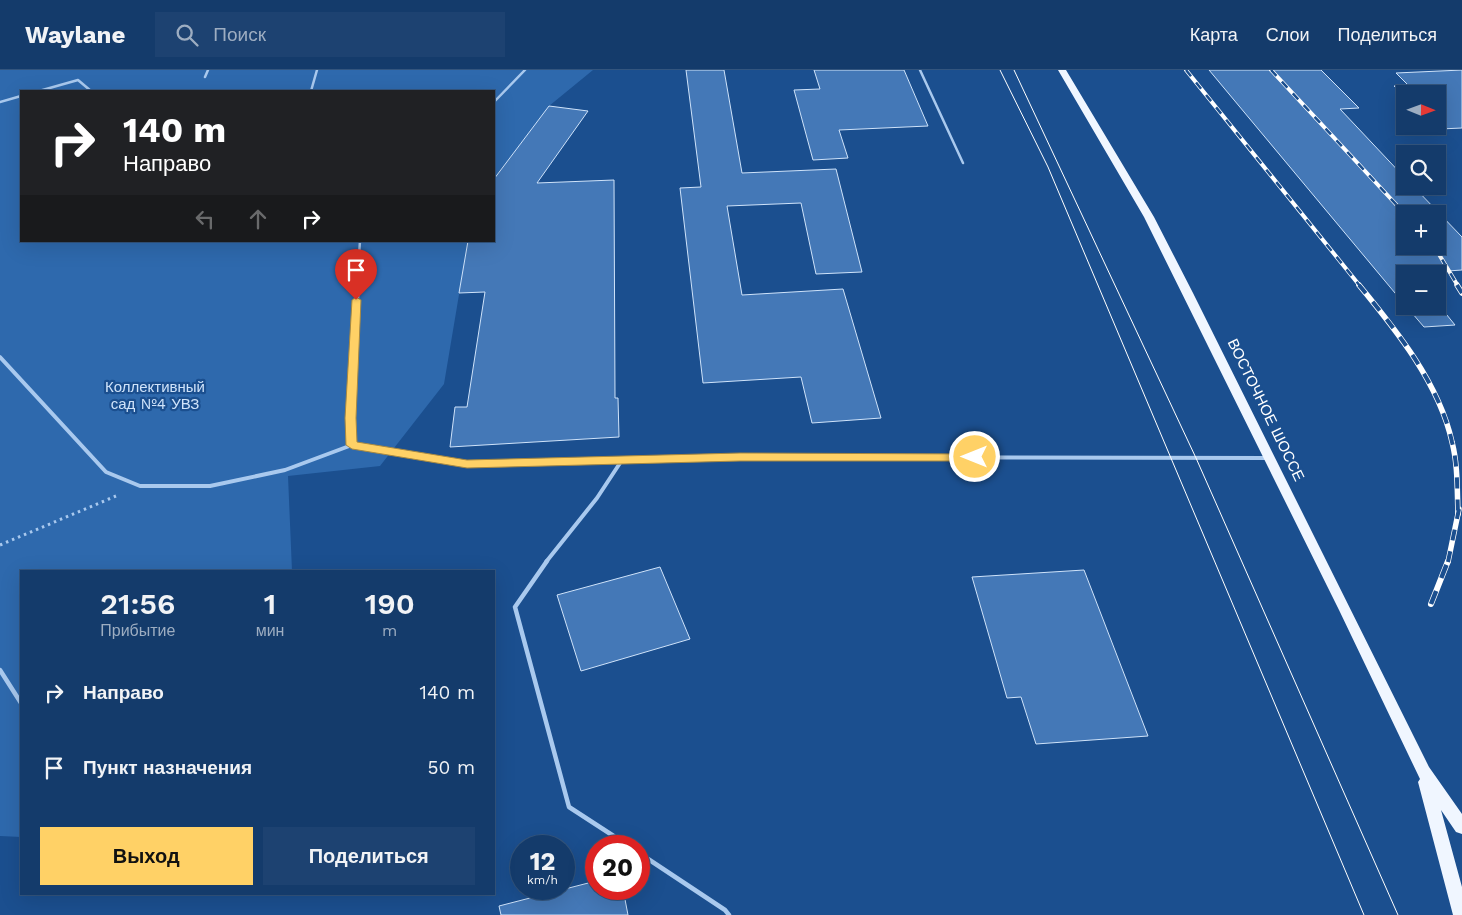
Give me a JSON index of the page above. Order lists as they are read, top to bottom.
{
  "streets": {
    "main road": ["ВОСТОЧНОЕ ШОССЕ"]
  },
  "parks": ["Коллективный сад №4 УВЗ"],
  "north": "right",
  "page": {
    "header": "Waylane",
    "search": "Поиск",
    "nav": ["Карта", "Слои", "Поделиться"],
    "map_buttons": ["+", "−"],
    "turn": ["140 m", "Направо"],
    "eta": [
      "21:56",
      "Прибытие",
      "1",
      "мин",
      "190",
      "m"
    ],
    "list": [
      {
        "name": "Направо",
        "value": "140 m"
      },
      {
        "name": "Пункт назначения",
        "value": "50 m"
      }
    ],
    "buttons": ["Выход", "Поделиться"],
    "speed": "12 km/h",
    "limit": "20"
  }
}
